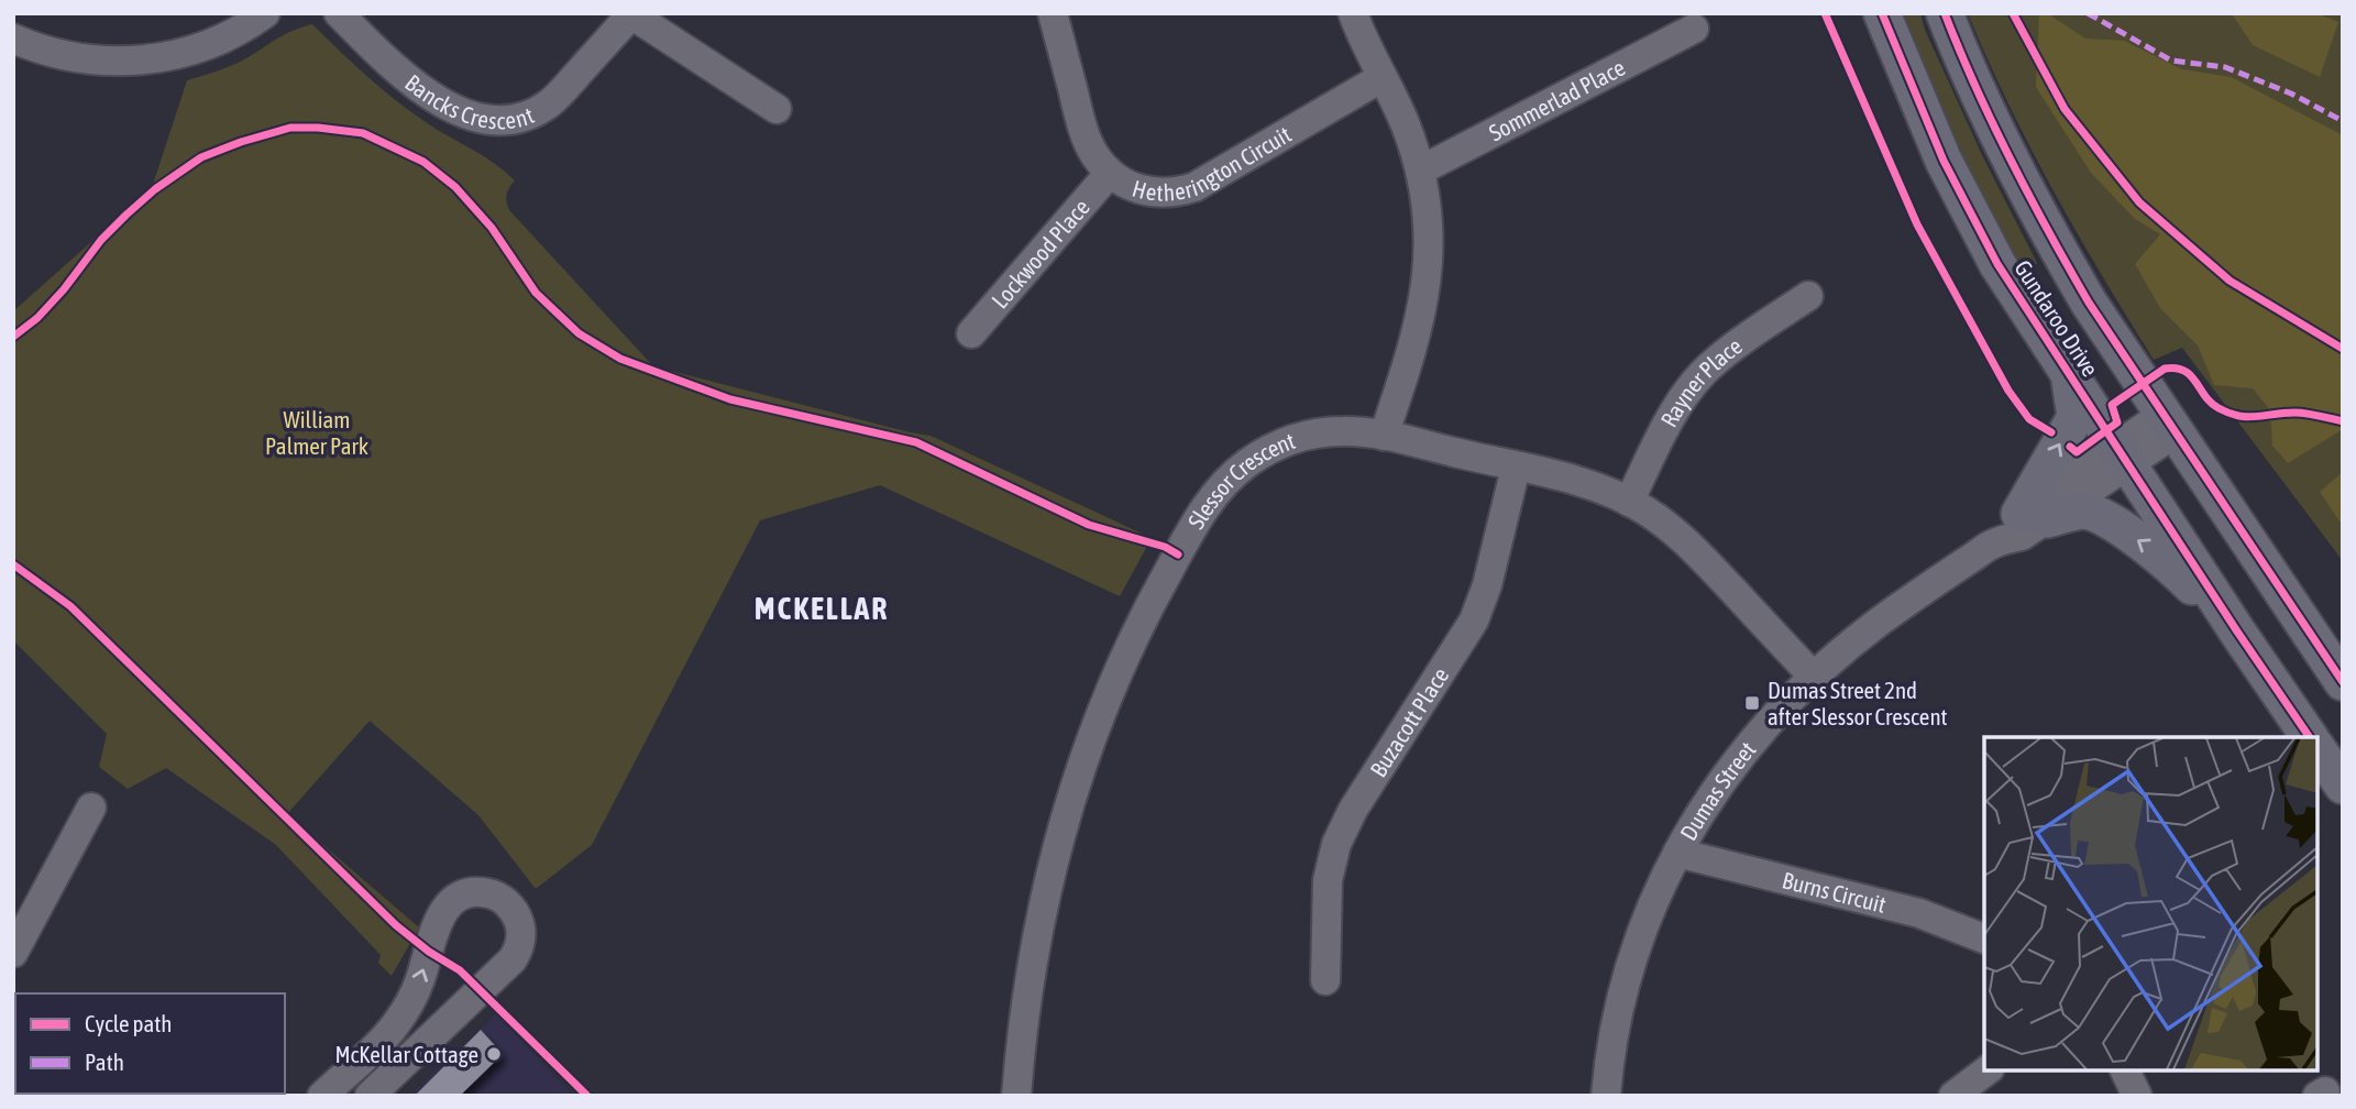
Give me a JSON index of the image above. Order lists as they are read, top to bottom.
{
  "streets": {
    "main road": ["Gundaroo Drive"],
    "street": [
      "Bancks Crescent",
      "Sommerlad Place",
      "Hetherington Circuit",
      "Lockwood Place",
      "Rayner Place",
      "Slessor Crescent",
      "Buzacott Place",
      "Dumas Street",
      "Burns Circuit"
    ]
  },
  "crossings": [
    ["Hetherington Circuit", "Lockwood Place"],
    ["Gundaroo Drive", "Dumas Street"],
    ["Rayner Place", "Slessor Crescent"],
    ["Slessor Crescent", "Buzacott Place"],
    ["Slessor Crescent", "Dumas Street"],
    ["Dumas Street", "Burns Circuit"]
  ],
  "districts": ["MCKELLAR"],
  "parks": ["William Palmer Park"],
  "places": {
    "transit": ["Dumas Street 2nd after Slessor Crescent"],
    "other": ["McKellar Cottage"]
  },
  "legend": ["Cycle path", "Path"]
}
